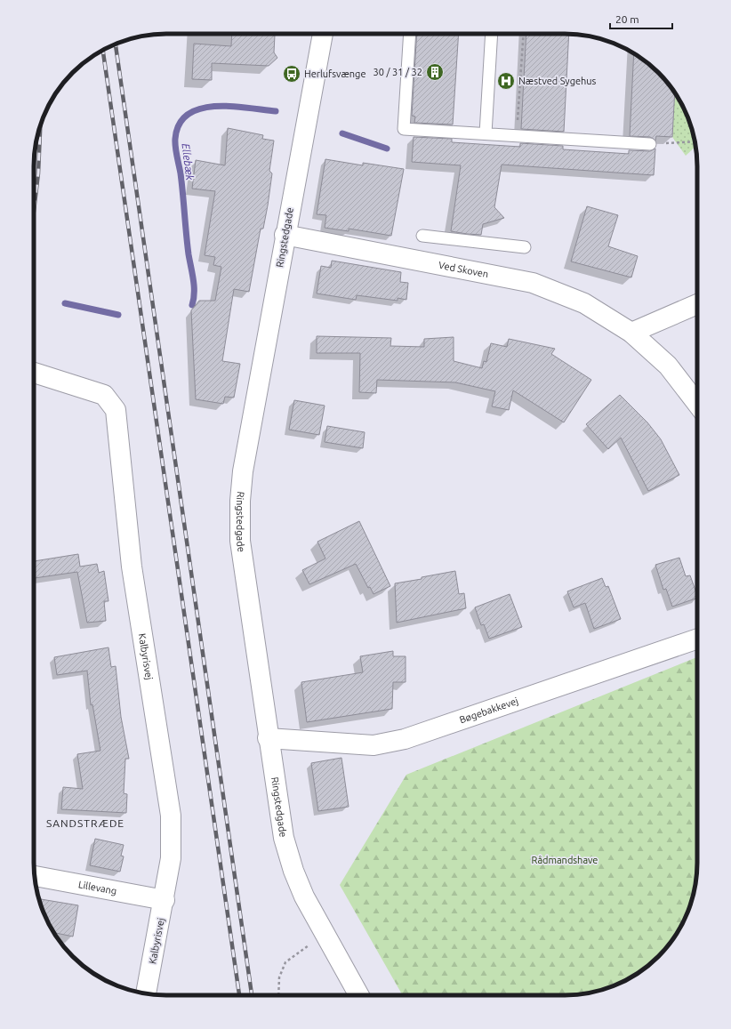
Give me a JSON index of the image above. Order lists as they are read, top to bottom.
{
  "streets": {
    "street": [
      "Ringstedgade",
      "Ved Skoven",
      "Kalbyrisvej",
      "Bøgebakkevej",
      "Lillevang"
    ]
  },
  "crossings": [
    ["Ringstedgade", "Ved Skoven"],
    ["Ringstedgade", "Bøgebakkevej"],
    ["Kalbyrisvej", "Lillevang"]
  ],
  "districts": ["SANDSTRÆDE"],
  "water": ["Ellebæk"],
  "parks": ["Rådmandshave"],
  "places": {
    "building": ["30 / 31 / 32"],
    "bus stop": ["Herlufsvænge"],
    "hospital": ["Næstved Sygehus"]
  },
  "scale_bar": "20 m"
}
